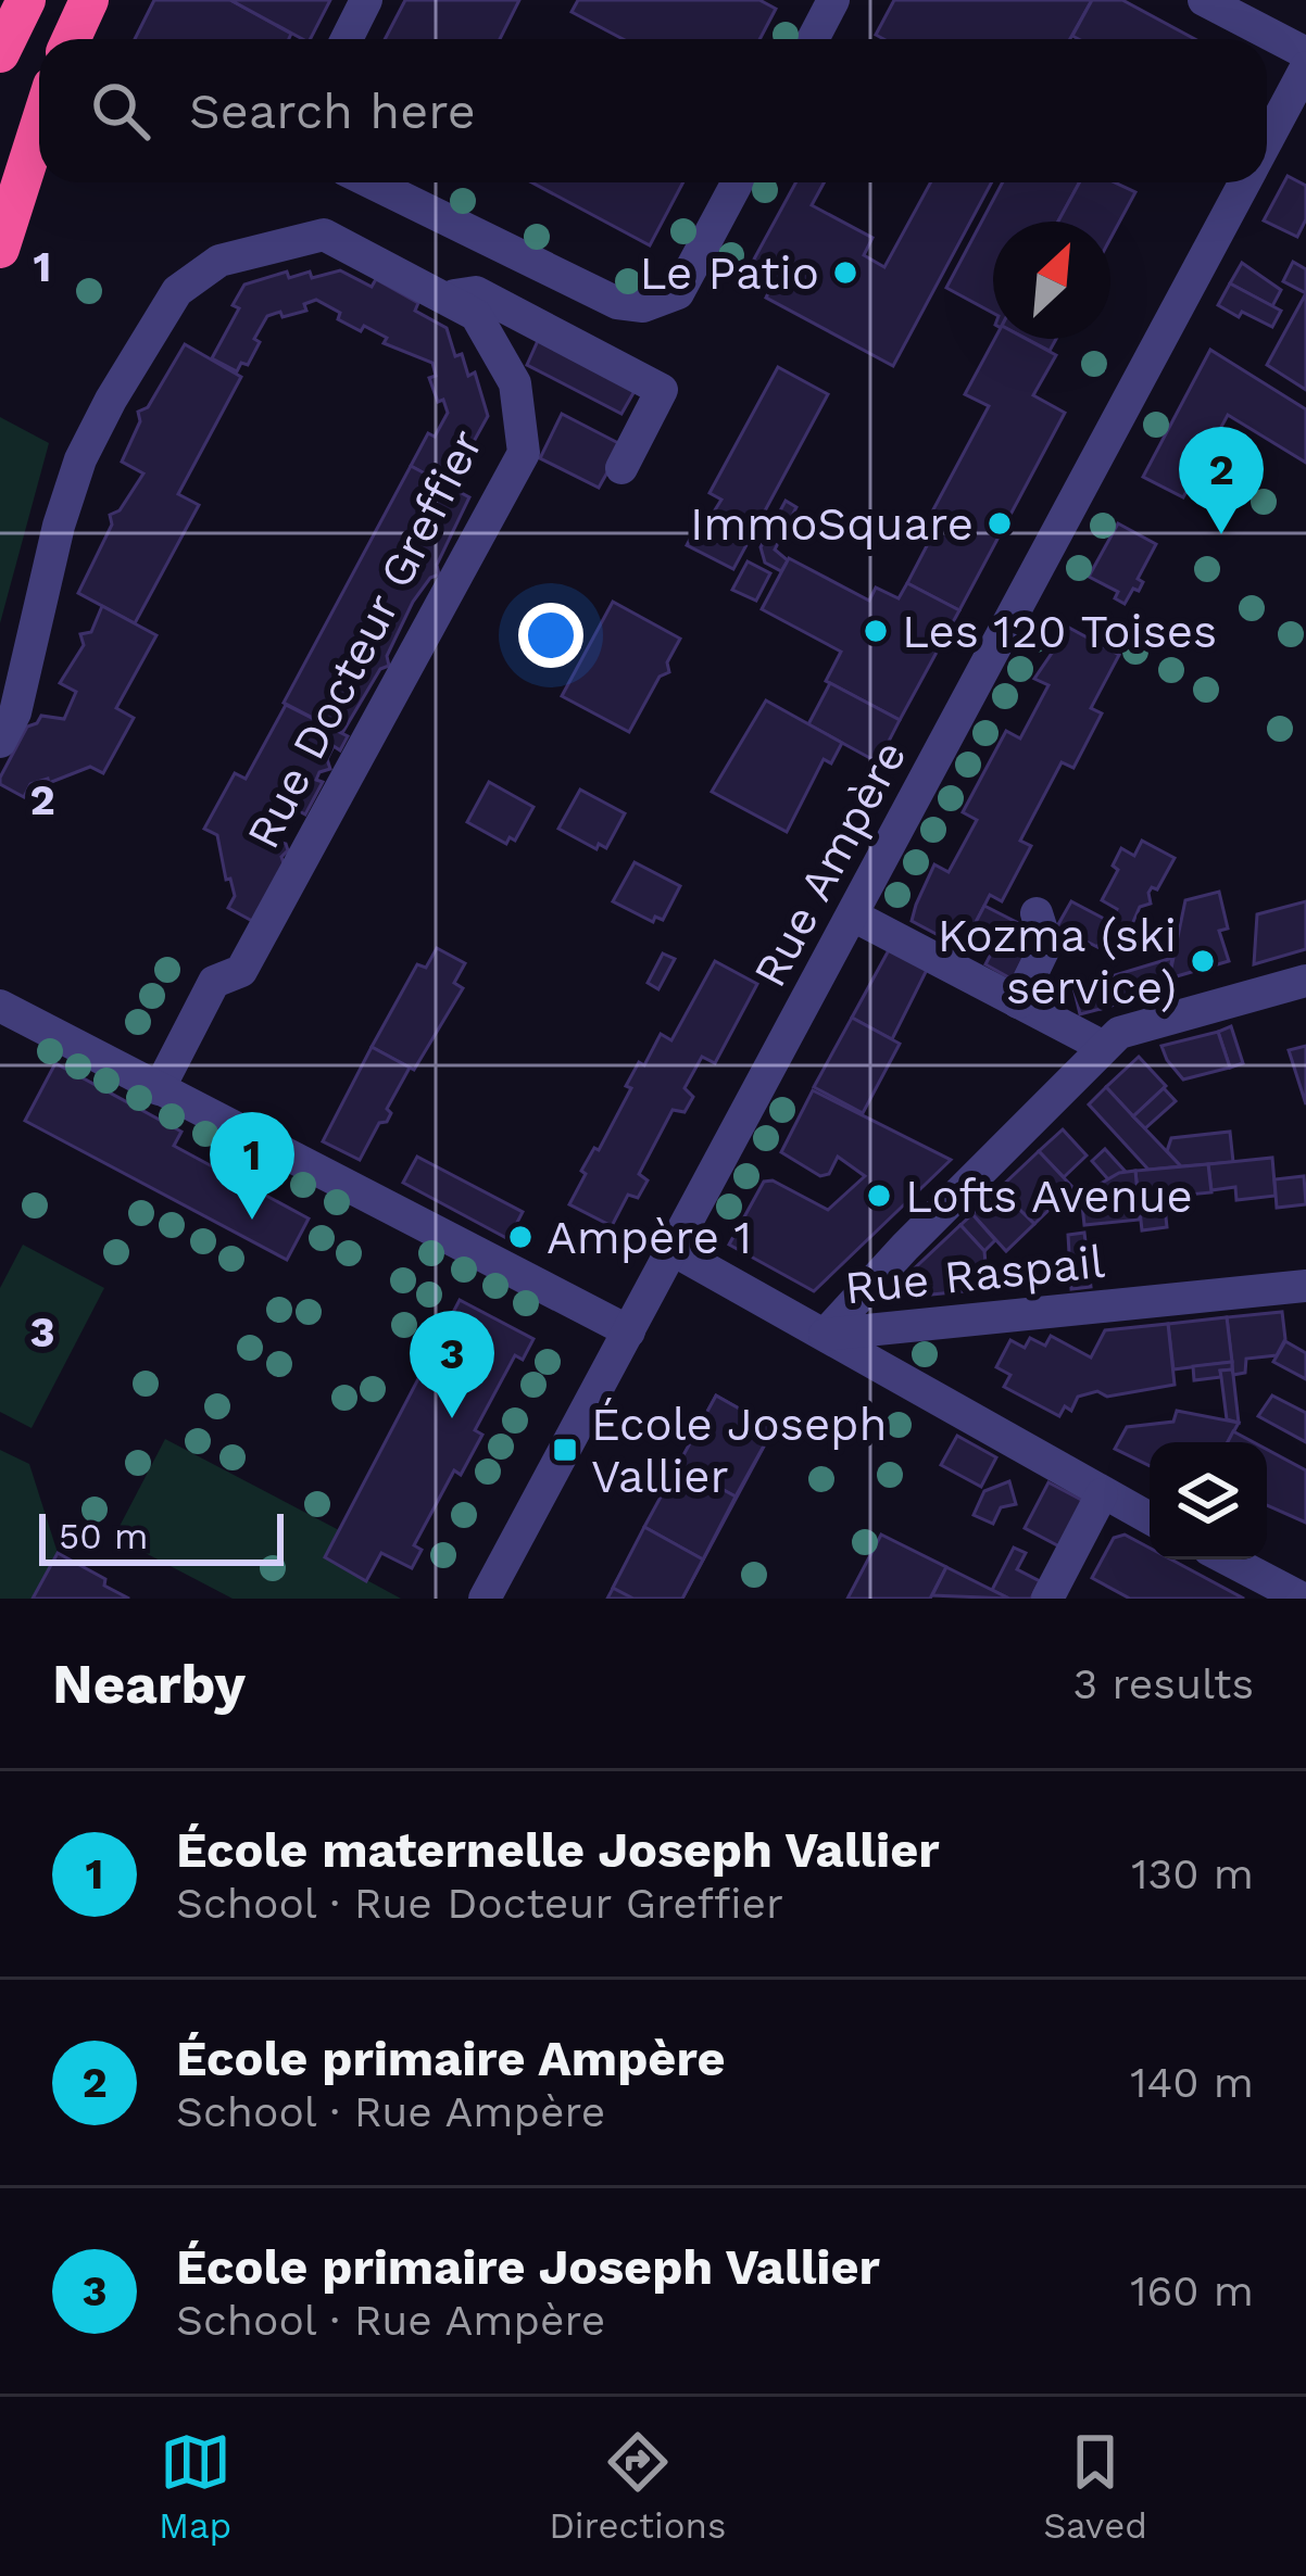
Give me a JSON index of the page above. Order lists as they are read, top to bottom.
{
  "streets": {
    "street": ["Rue Docteur Greffier", "Rue Ampère", "Rue Raspail"]
  },
  "crossings": [
    ["Rue Ampère", "Rue Raspail"]
  ],
  "places": {
    "other": [
      "Le Patio",
      "ImmoSquare",
      "Les 120 Toises",
      "Kozma (ski service)",
      "Lofts Avenue",
      "Ampère 1"
    ],
    "transit": ["École Joseph Vallier"]
  },
  "scale_bar": "50 m",
  "north": "top right",
  "page": {
    "search": "Search here",
    "pins": ["2", "1", "3"],
    "scale": "50 m",
    "heading": ["Nearby", "3 results"],
    "list": [
      {
        "mark": "1",
        "name": "École maternelle Joseph Vallier",
        "note": "School · Rue Docteur Greffier",
        "value": "130 m"
      },
      {
        "mark": "2",
        "name": "École primaire Ampère",
        "note": "School · Rue Ampère",
        "value": "140 m"
      },
      {
        "mark": "3",
        "name": "École primaire Joseph Vallier",
        "note": "School · Rue Ampère",
        "value": "160 m"
      }
    ],
    "nav": ["Map", "Directions", "Saved"]
  },
  "grid": {
    "rows": ["1", "2", "3"]
  }
}
